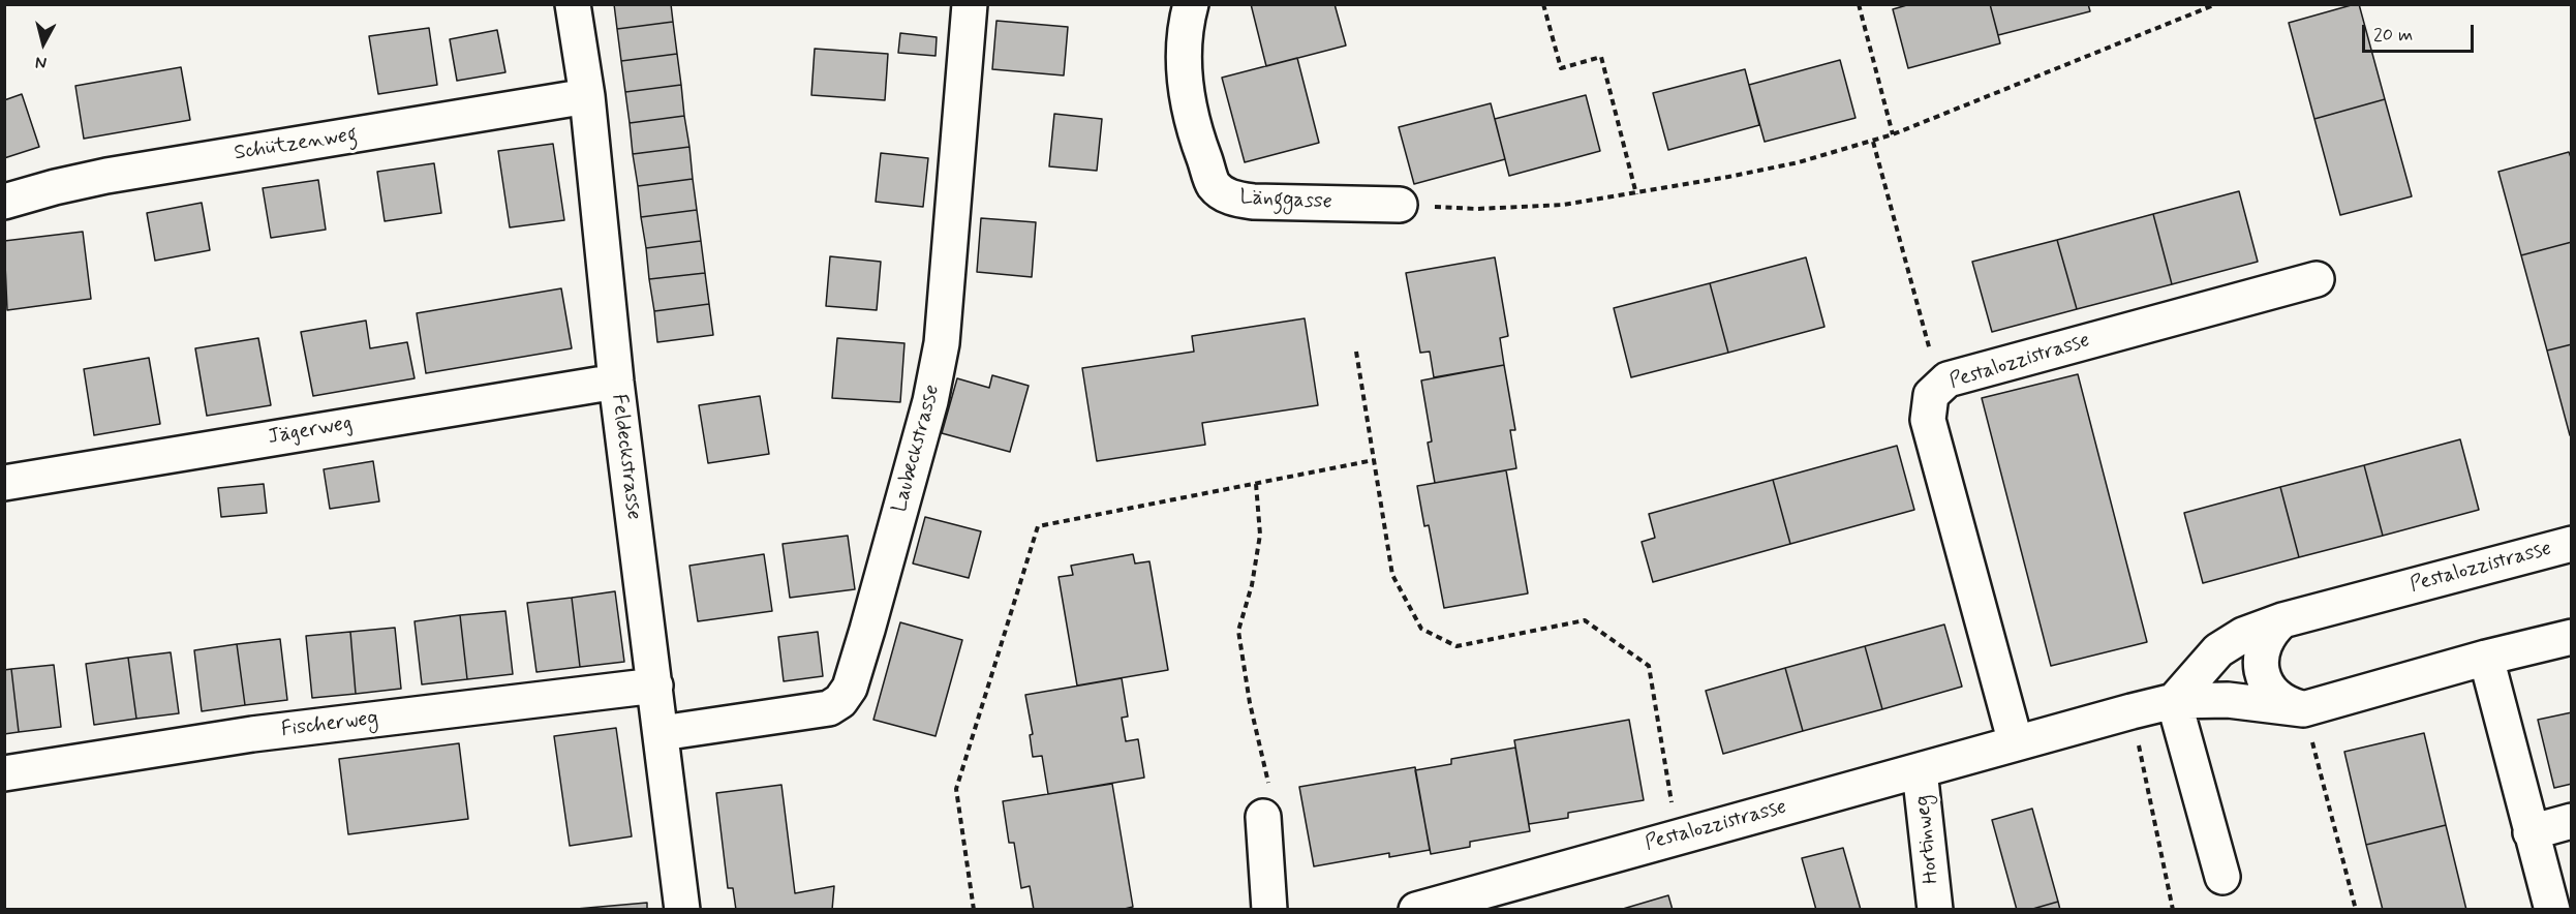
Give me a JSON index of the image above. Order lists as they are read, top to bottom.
{
  "streets": {
    "street": [
      "Schützenweg",
      "Länggasse",
      "Pestalozzistrasse",
      "Jägerweg",
      "Laubeckstrasse",
      "Feldeckstrasse",
      "Fischerweg",
      "Hortinweg"
    ]
  },
  "crossings": [
    ["Schützenweg", "Feldeckstrasse"],
    ["Pestalozzistrasse", "Hortinweg"],
    ["Jägerweg", "Feldeckstrasse"],
    ["Laubeckstrasse", "Feldeckstrasse"],
    ["Feldeckstrasse", "Fischerweg"]
  ],
  "scale_bar": "20 m",
  "north": "bottom"
}
